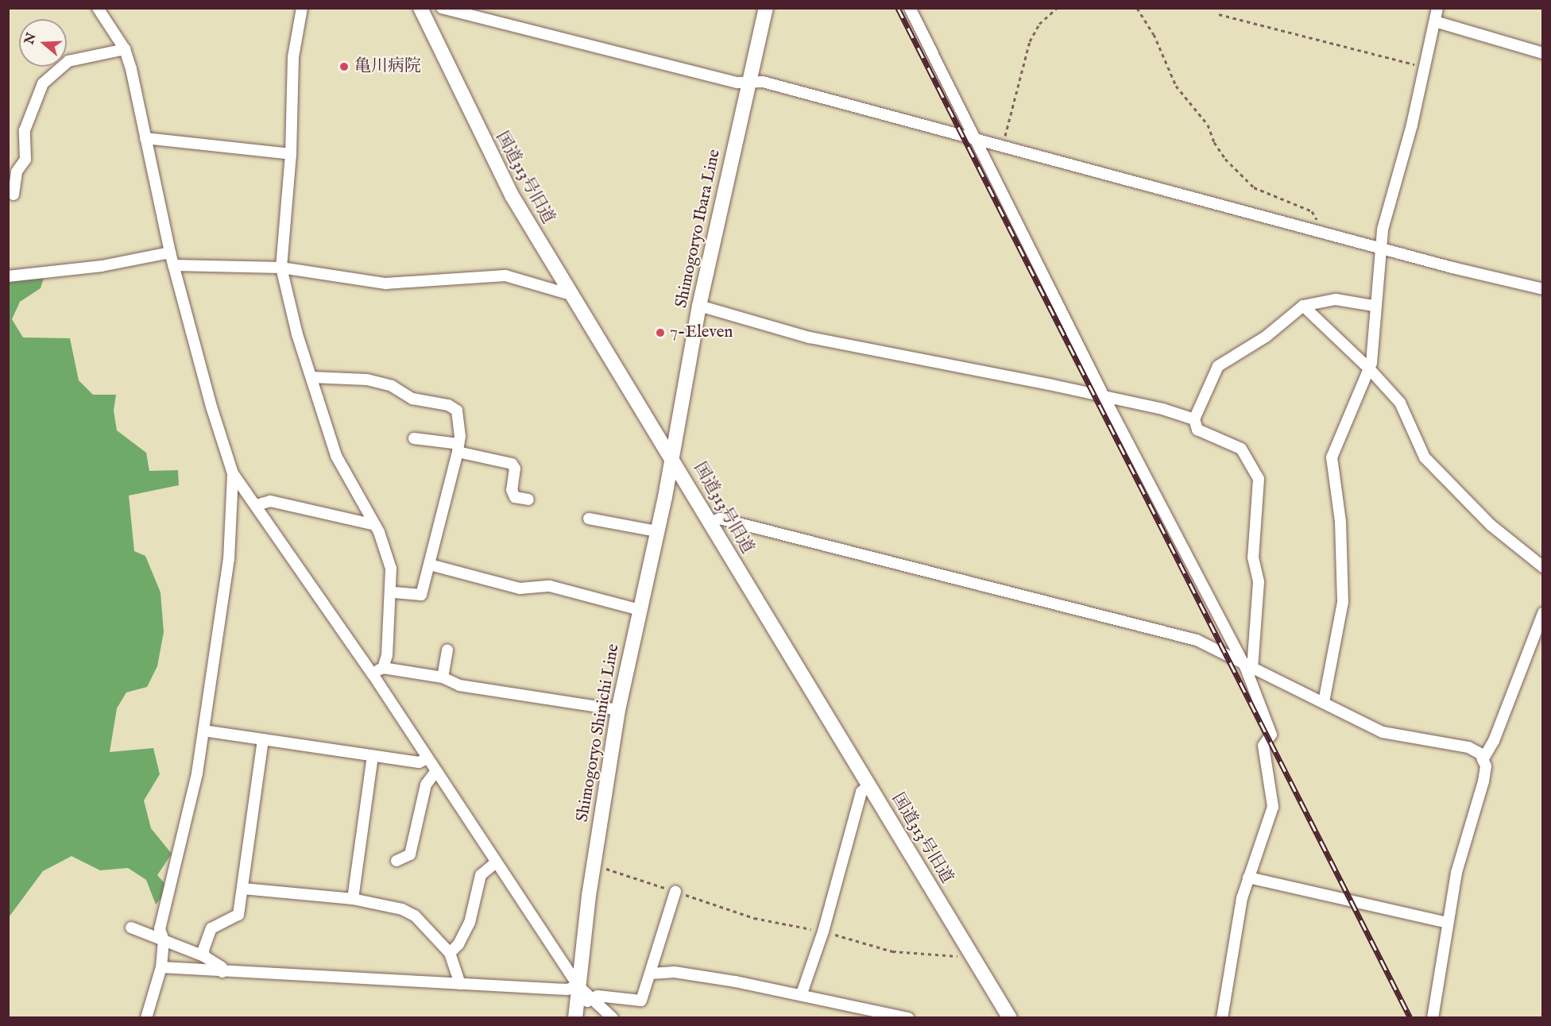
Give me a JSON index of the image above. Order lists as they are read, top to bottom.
{
  "streets": {
    "street": ["国道313号旧道", "Shimogoryo Ibara Line", "Shimogoryo Shinichi Line"]
  },
  "crossings": [
    ["国道313号旧道", "Shimogoryo Ibara Line"],
    ["国道313号旧道", "Shimogoryo Shinichi Line"],
    ["Shimogoryo Ibara Line", "Shimogoryo Shinichi Line"]
  ],
  "places": ["亀川病院", "7-Eleven"],
  "north": "left"
}
